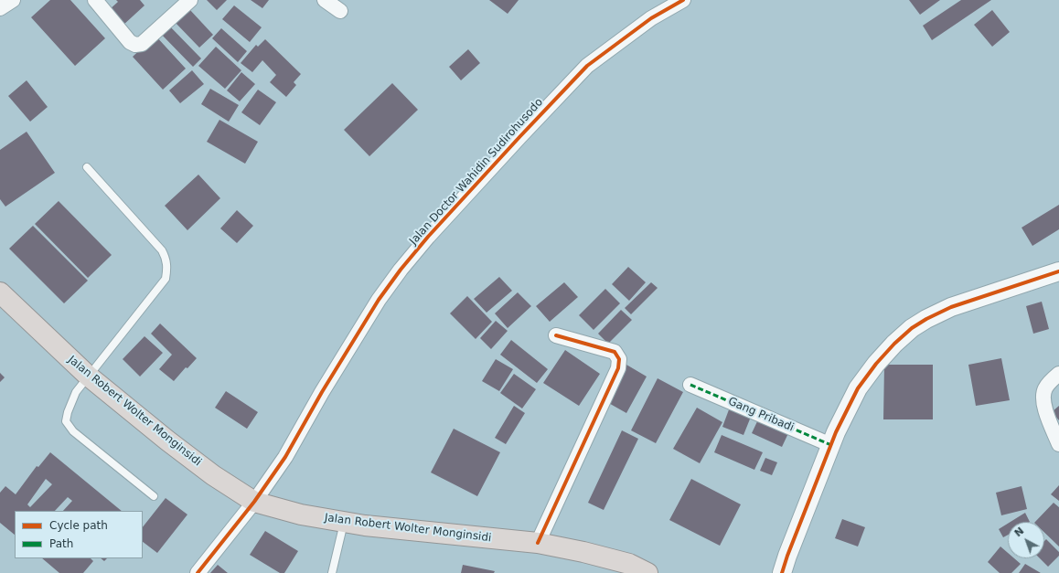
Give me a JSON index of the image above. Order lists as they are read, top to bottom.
{
  "streets": {
    "highway": ["Jalan Robert Wolter Monginsidi"],
    "street": ["Jalan Doctor Wahidin Sudirohusodo", "Gang Pribadi"]
  },
  "crossings": [
    ["Jalan Doctor Wahidin Sudirohusodo", "Jalan Robert Wolter Monginsidi"]
  ],
  "legend": ["Cycle path", "Path"],
  "north": "top left"
}
